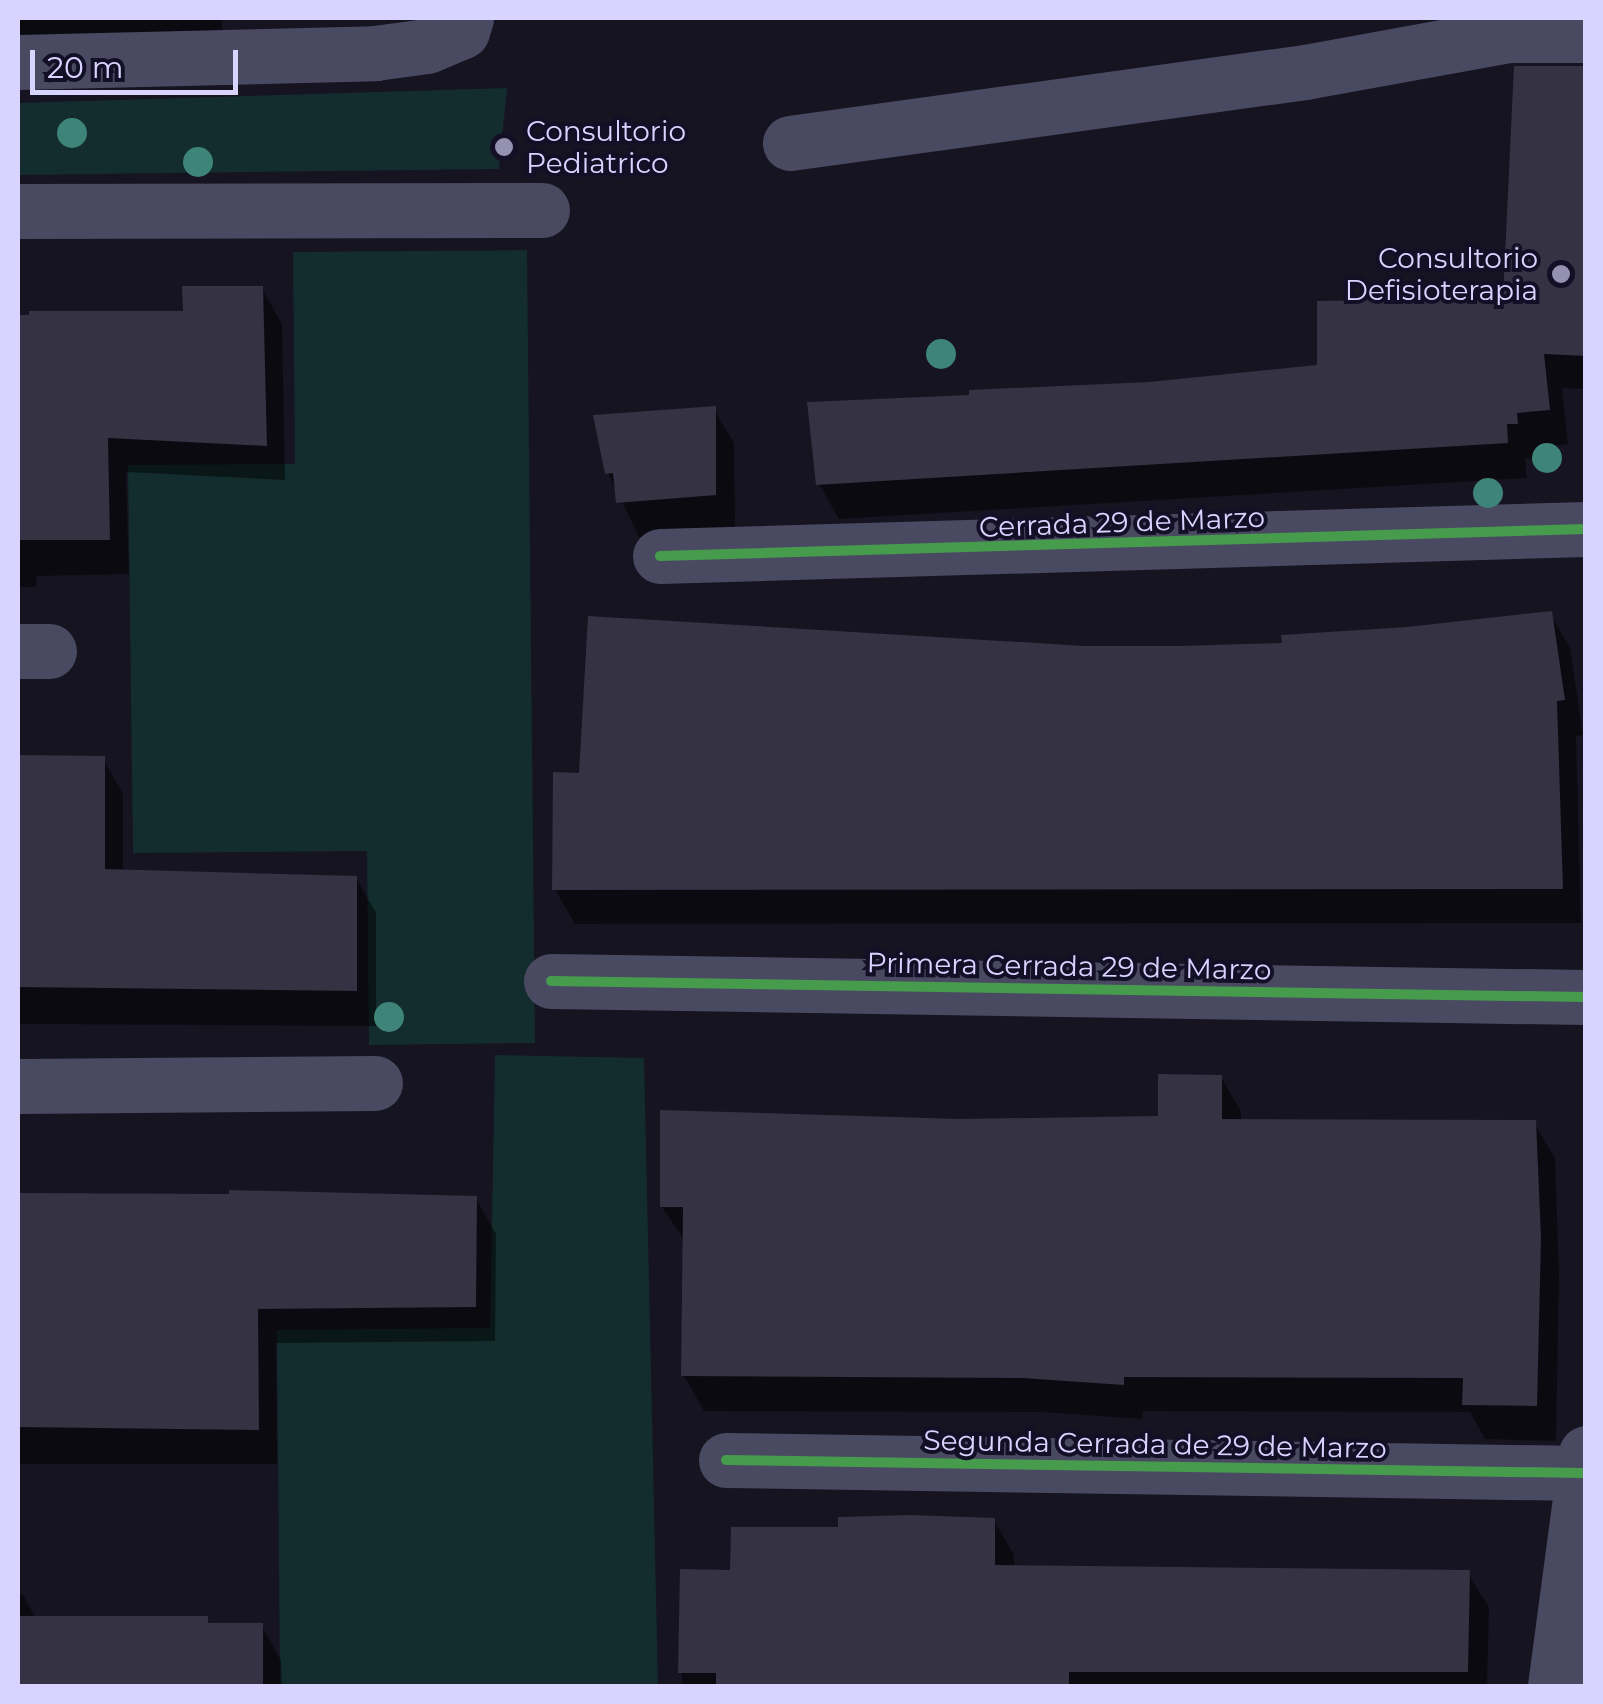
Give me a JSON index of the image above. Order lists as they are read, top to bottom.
{
  "streets": {
    "street": ["Cerrada 29 de Marzo", "Primera Cerrada 29 de Marzo", "Segunda Cerrada de 29 de Marzo"]
  },
  "places": ["Consultorio Pediatrico", "Consultorio Defisioterapia"],
  "scale_bar": "20 m"
}
